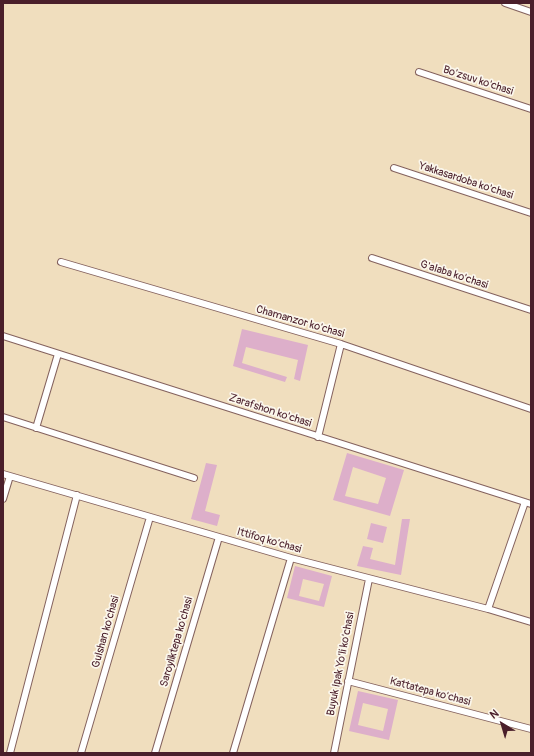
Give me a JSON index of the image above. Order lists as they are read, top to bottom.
{
  "streets": {
    "street": [
      "Bo'zsuv ko'chasi",
      "Yakkasardoba ko'chasi",
      "G'alaba ko'chasi",
      "Chamanzor ko'chasi",
      "Zarafshon ko'chasi",
      "Ittifoq ko'chasi",
      "Gulshan ko'chasi",
      "Saroyliktepa ko'chasi",
      "Buyuk Ipak Yo'li ko'chasi",
      "Kattatepa ko'chasi"
    ]
  },
  "crossings": [
    ["Ittifoq ko'chasi", "Gulshan ko'chasi"],
    ["Ittifoq ko'chasi", "Saroyliktepa ko'chasi"],
    ["Ittifoq ko'chasi", "Buyuk Ipak Yo'li ko'chasi"],
    ["Buyuk Ipak Yo'li ko'chasi", "Kattatepa ko'chasi"]
  ],
  "north": "top left"
}
